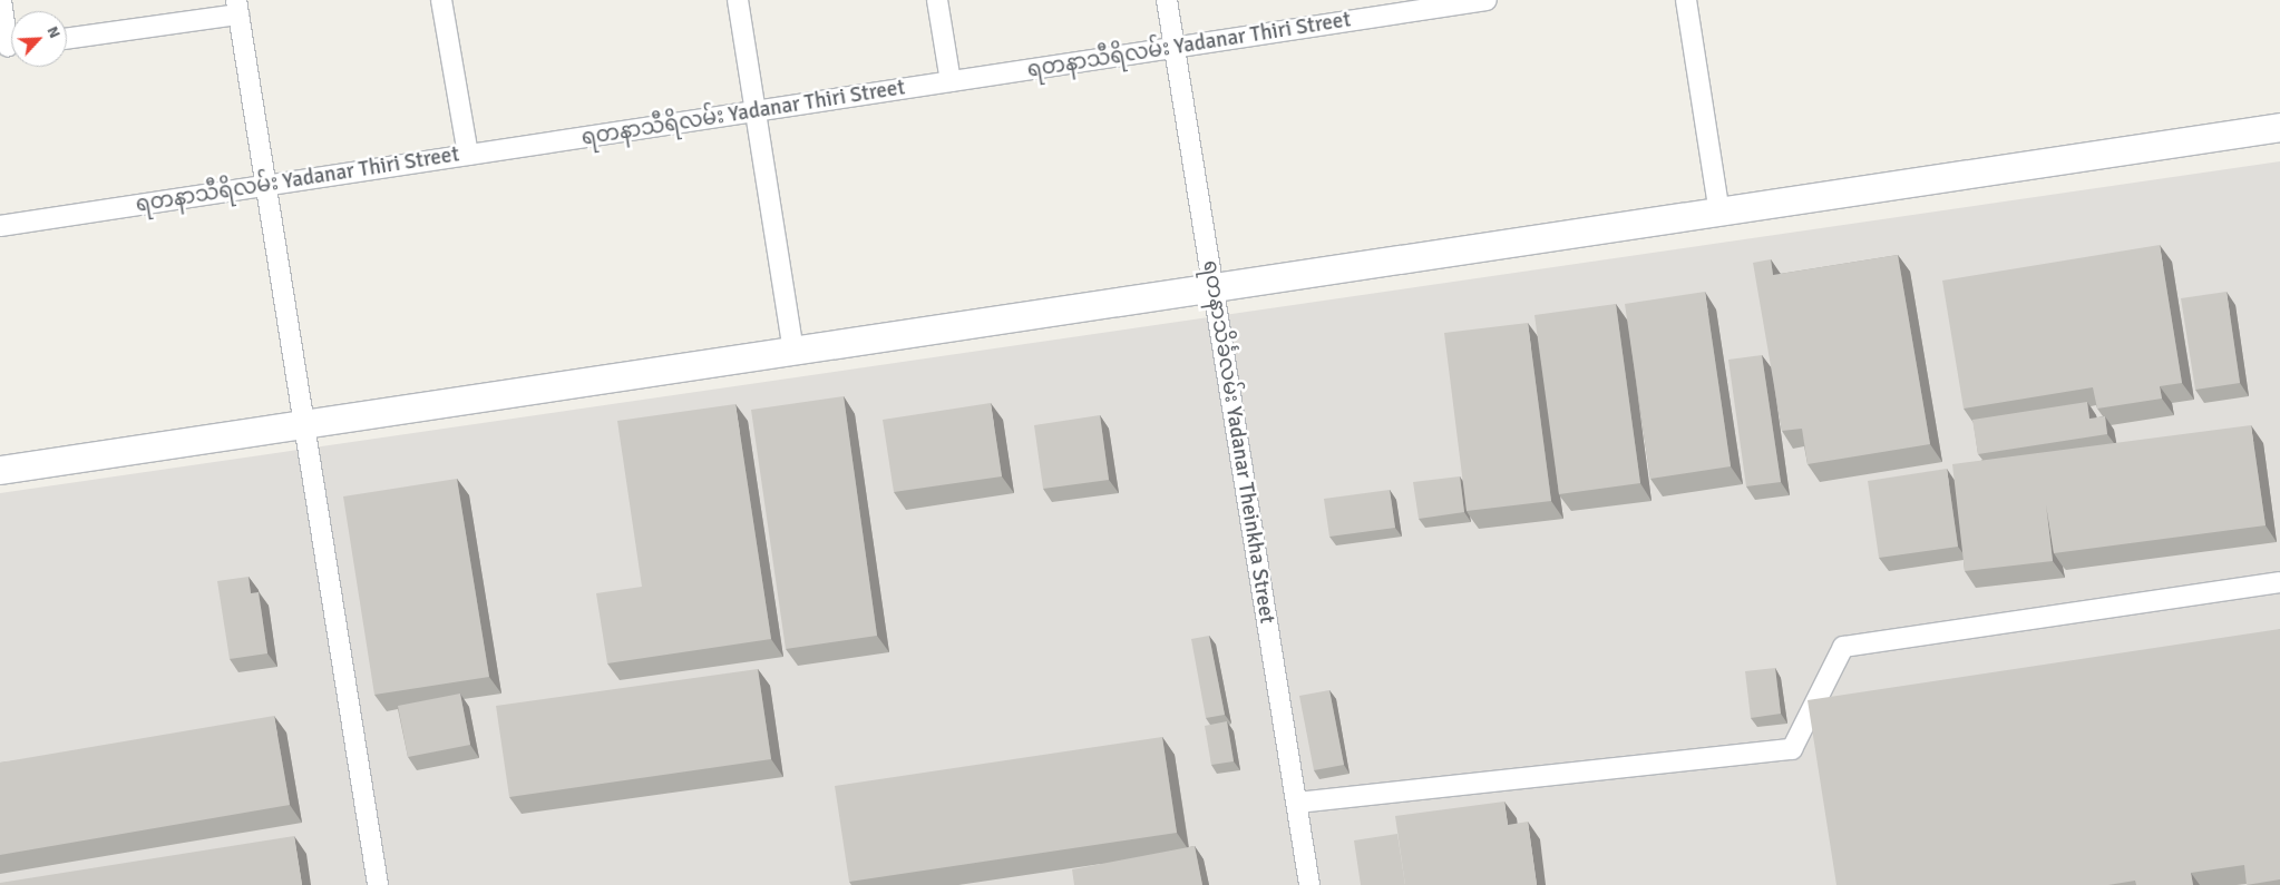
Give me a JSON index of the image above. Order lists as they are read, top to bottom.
{
  "streets": {
    "street": ["ရတနာသီရိလမ်း Yadanar Thiri Street", "ရတနာသိင်္ခလမ်း Yadanar Theinkha Street"]
  },
  "crossings": [
    ["ရတနာသီရိလမ်း Yadanar Thiri Street", "ရတနာသိင်္ခလမ်း Yadanar Theinkha Street"]
  ],
  "north": "top right"
}
